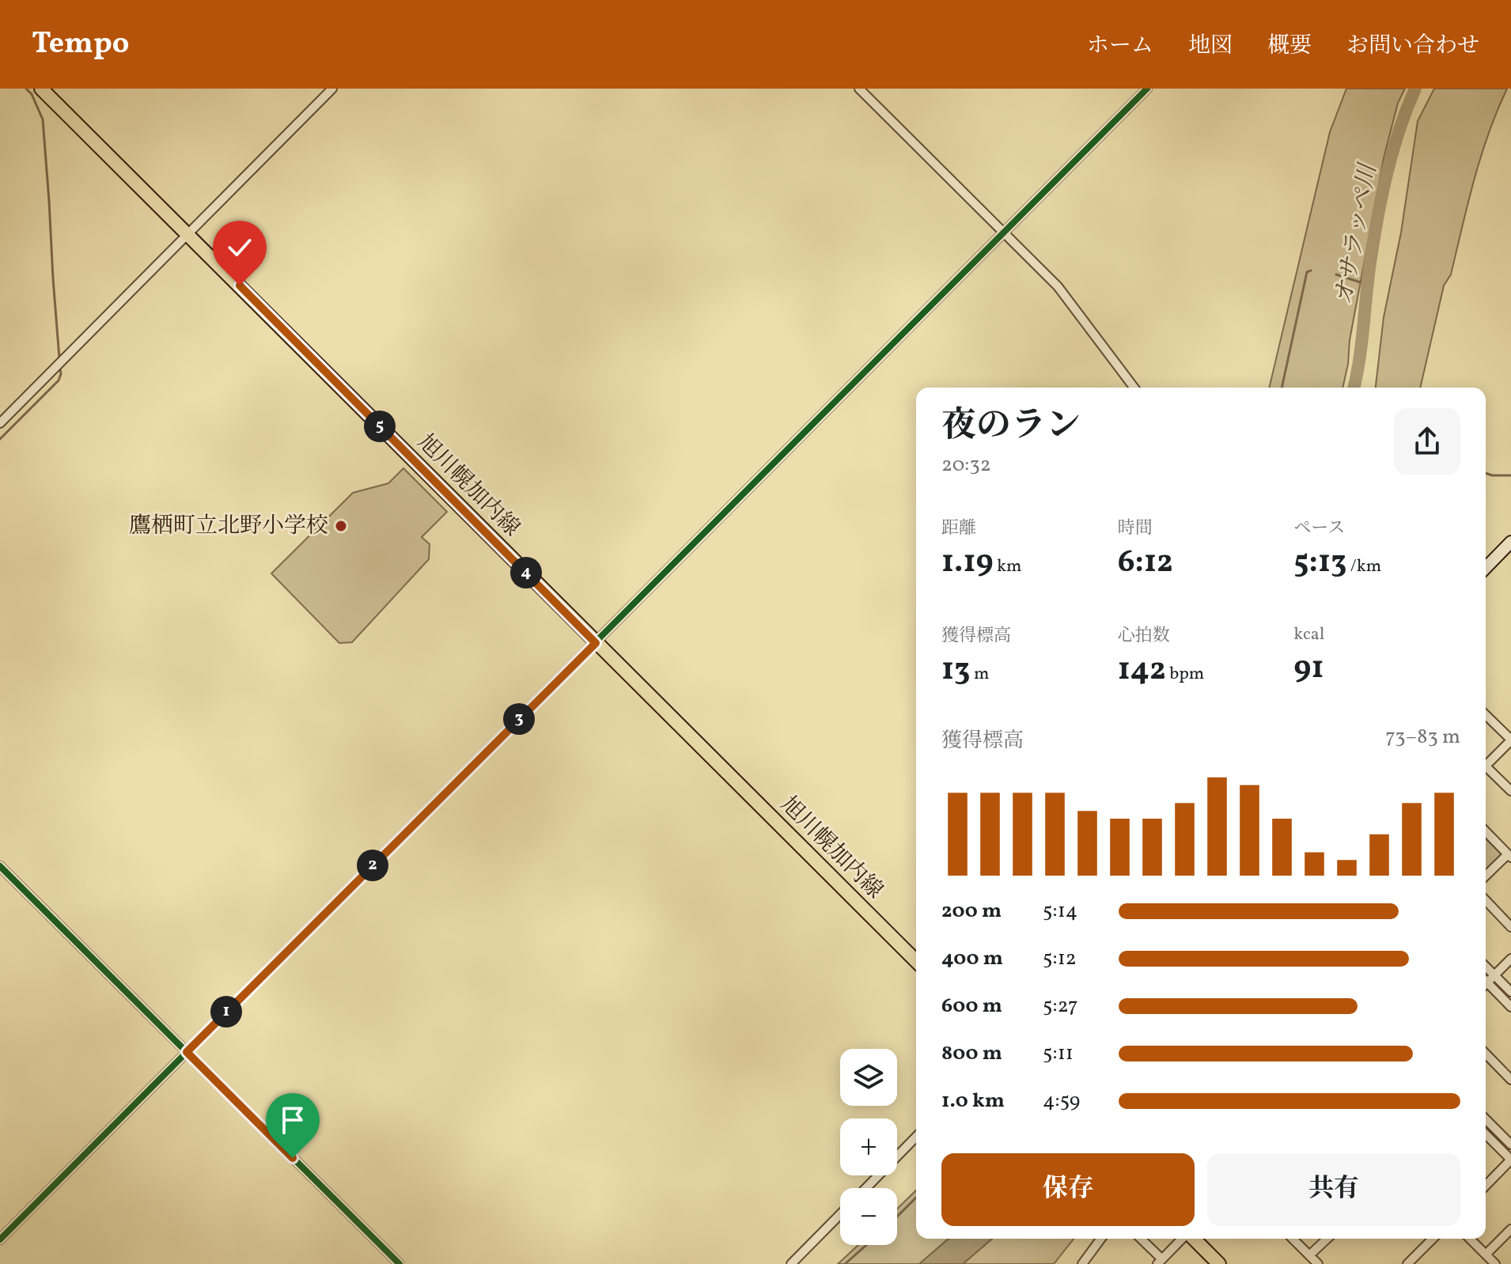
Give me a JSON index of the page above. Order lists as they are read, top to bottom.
{
  "streets": {
    "main road": ["旭川幌加内線"]
  },
  "water": ["オサラッペ川"],
  "places": ["鷹栖町立北野小学校"],
  "page": {
    "header": "Tempo",
    "nav": [
      "ホーム",
      "地図",
      "概要",
      "お問い合わせ"
    ],
    "heading": ["夜のラン", "20:32"],
    "pins": [
      "5",
      "4",
      "3",
      "2",
      "1"
    ],
    "stats": [
      ["距離", "1.19 km"],
      ["時間", "6:12"],
      ["ペース", "5:13 /km"],
      ["獲得標高", "13 m"],
      ["心拍数", "142 bpm"],
      ["kcal", "91"]
    ],
    "chart": ["獲得標高", "73–83 m"],
    "list": [
      {
        "name": "200 m",
        "note": "5:14"
      },
      {
        "name": "400 m",
        "note": "5:12"
      },
      {
        "name": "600 m",
        "note": "5:27"
      },
      {
        "name": "800 m",
        "note": "5:11"
      },
      {
        "name": "1.0 km",
        "note": "4:59"
      }
    ],
    "map_buttons": ["+", "−"],
    "buttons": ["保存", "共有"]
  }
}
